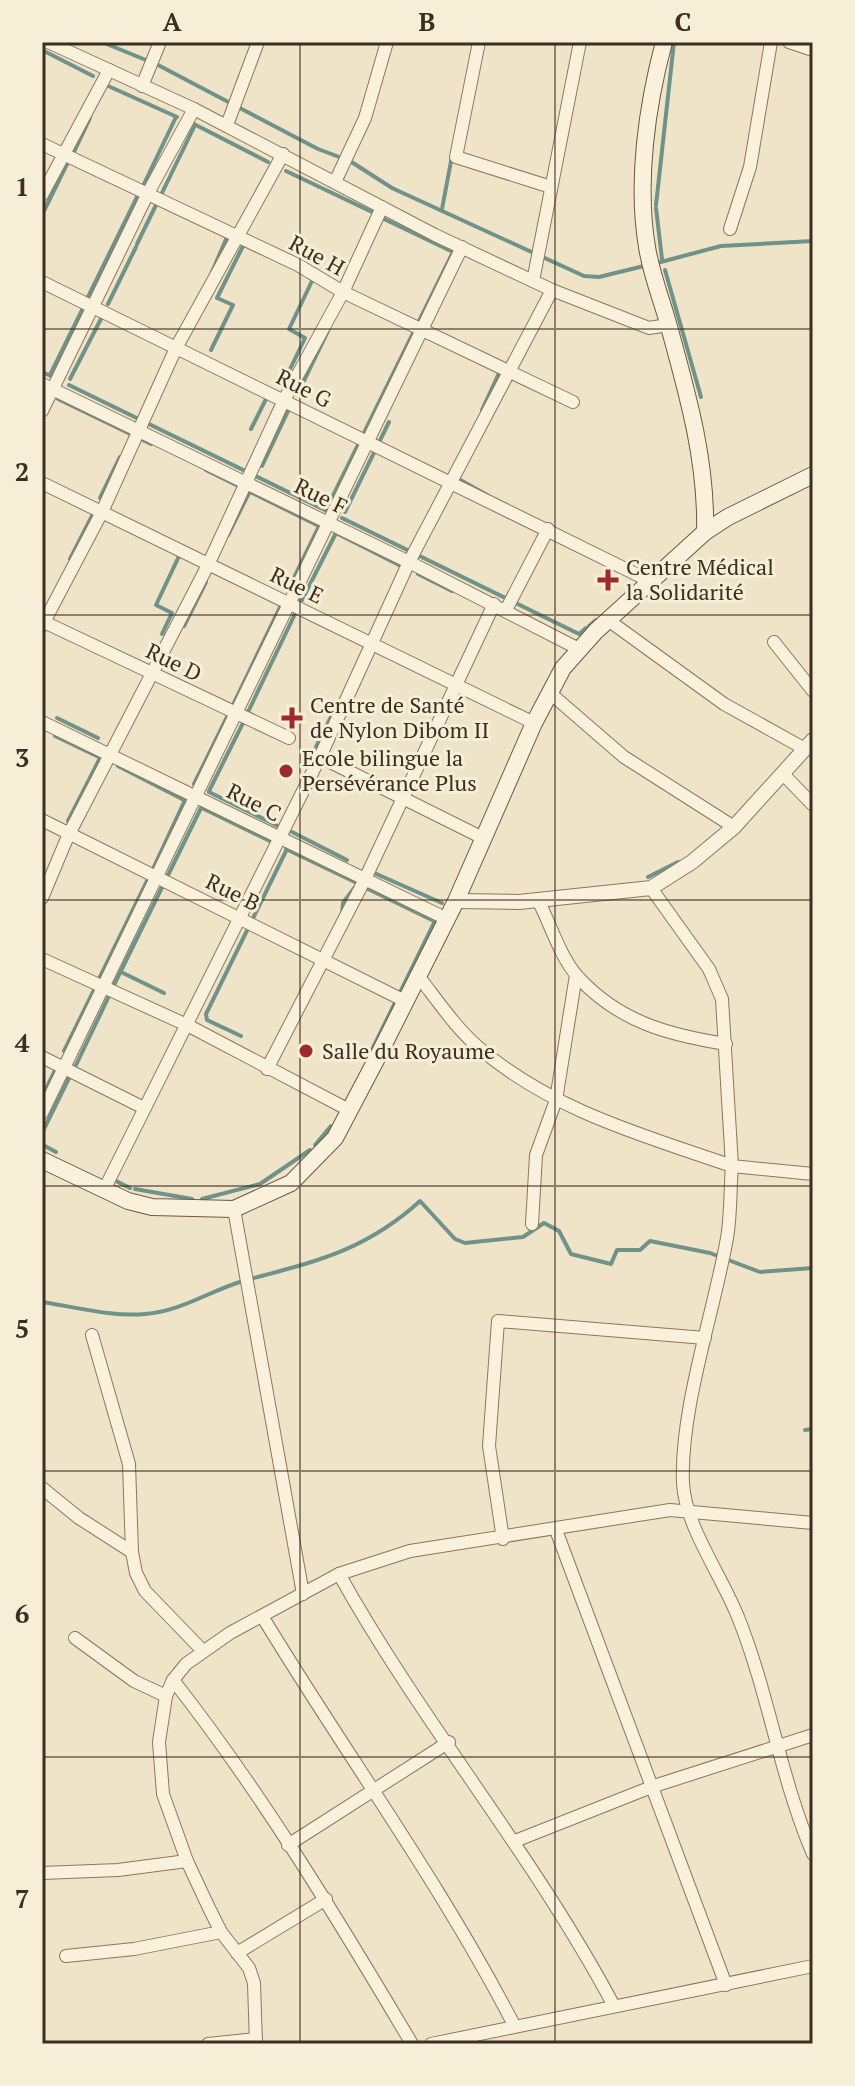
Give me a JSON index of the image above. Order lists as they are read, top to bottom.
{
  "streets": {
    "street": [
      "Rue H",
      "Rue G",
      "Rue F",
      "Rue E",
      "Rue D",
      "Rue C",
      "Rue B"
    ]
  },
  "places": {
    "health": ["Centre Médical la Solidarité", "Centre de Santé de Nylon Dibom II"],
    "other": ["Ecole bilingue la Persévérance Plus", "Salle du Royaume"]
  },
  "grid": {
    "columns": ["A", "B", "C"],
    "rows": [
      "1",
      "2",
      "3",
      "4",
      "5",
      "6",
      "7"
    ]
  }
}
